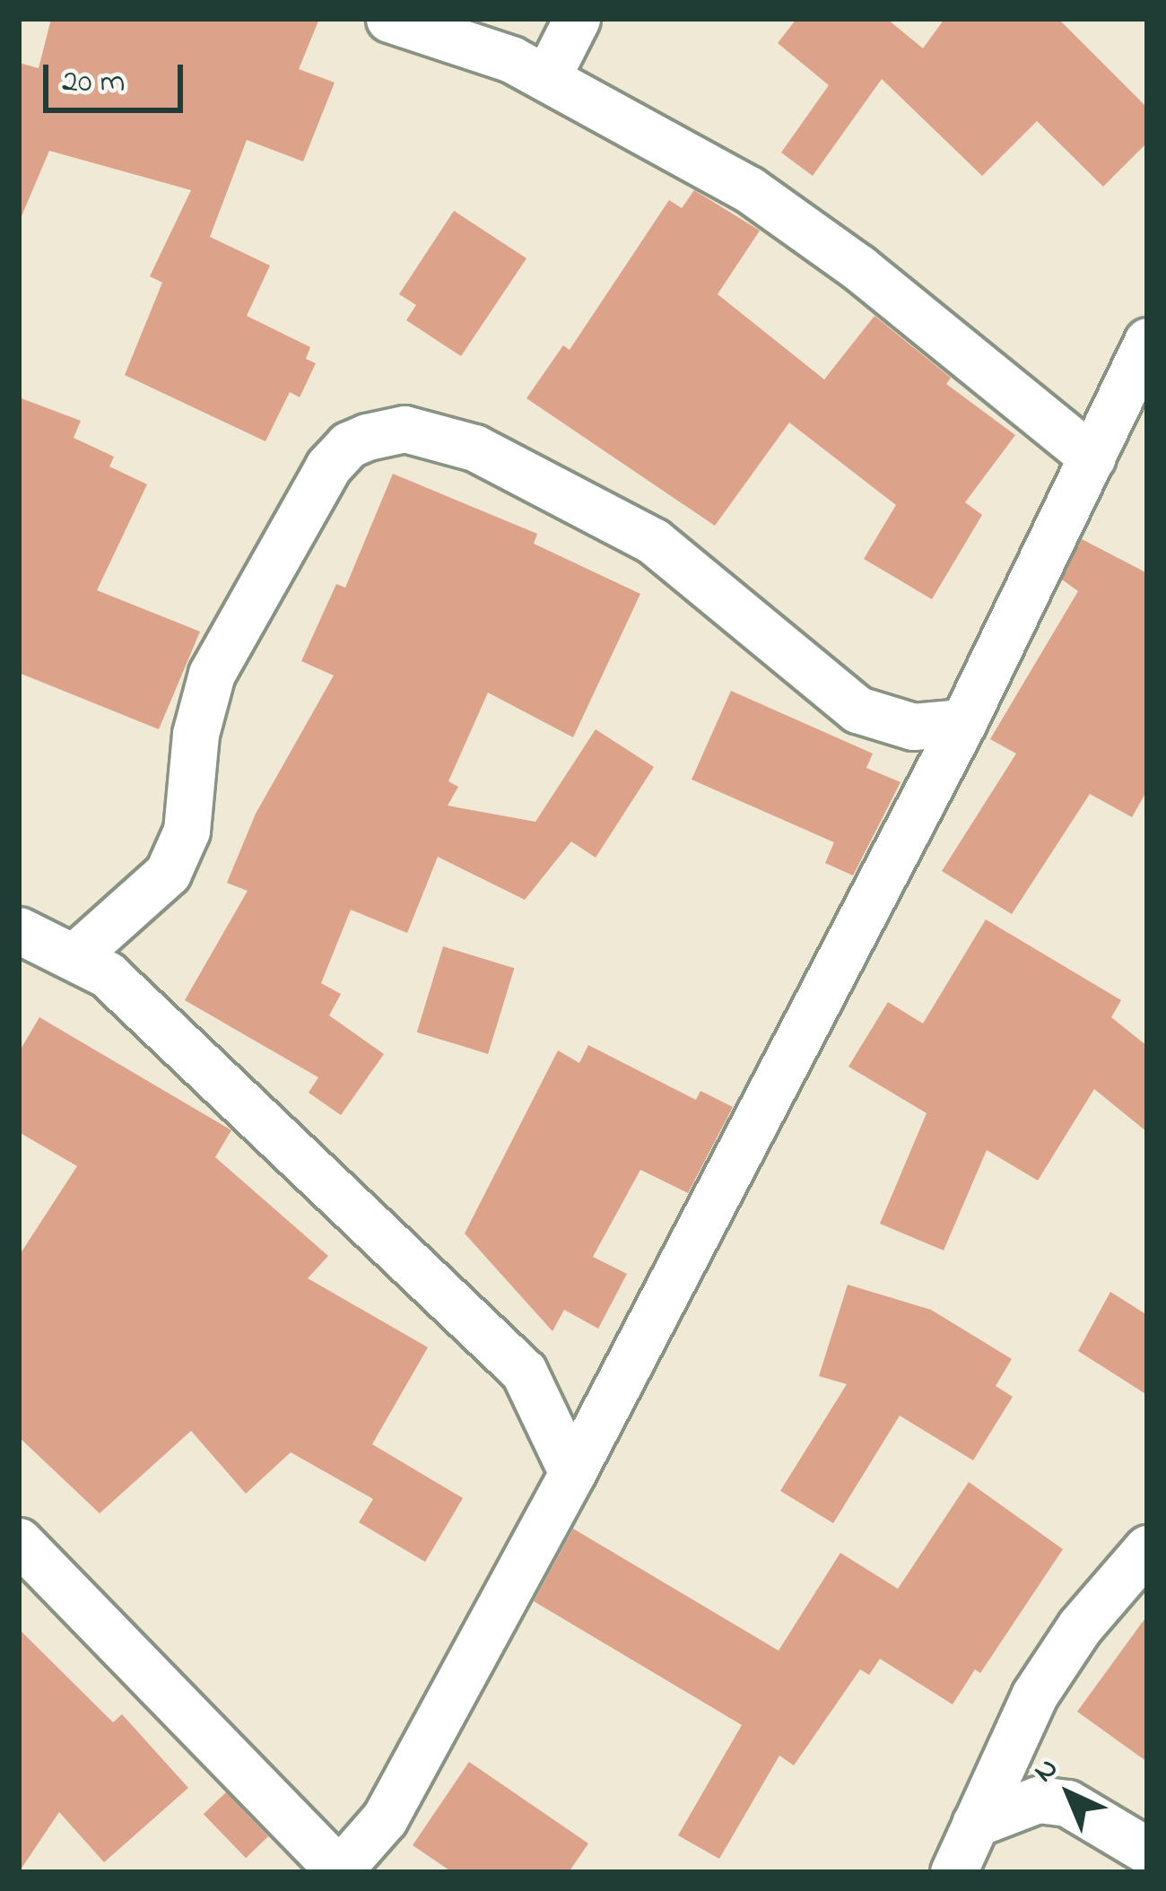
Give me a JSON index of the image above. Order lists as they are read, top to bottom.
{
  "scale_bar": "20 m",
  "north": "top left"
}
